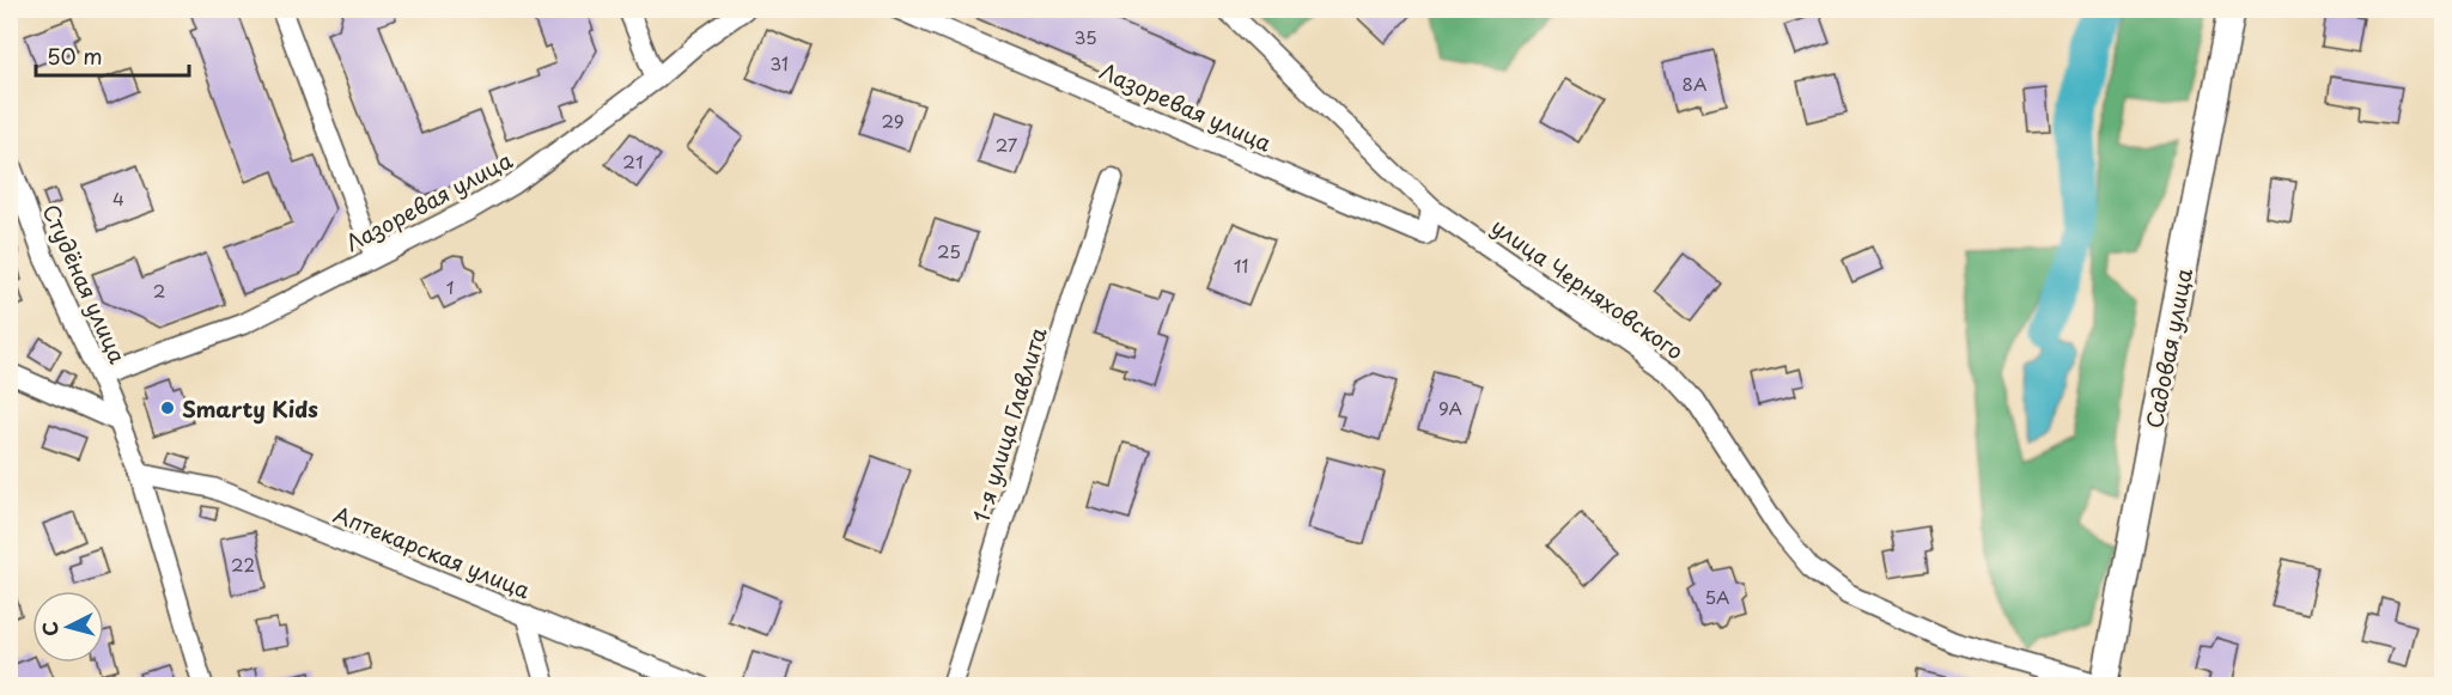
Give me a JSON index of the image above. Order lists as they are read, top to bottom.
{
  "streets": {
    "street": [
      "Лазоревая улица",
      "Студёная улица",
      "улица Черняховского",
      "Садовая улица",
      "1-я улица Главлита",
      "Аптекарская улица"
    ]
  },
  "crossings": [
    ["Лазоревая улица", "Студёная улица"],
    ["Лазоревая улица", "улица Черняховского"],
    ["Студёная улица", "Аптекарская улица"],
    ["улица Черняховского", "Садовая улица"]
  ],
  "places": ["Smarty Kids"],
  "house_numbers": [
    "35",
    "31",
    "8А",
    "29",
    "27",
    "21",
    "4",
    "25",
    "11",
    "1",
    "2",
    "9А",
    "22",
    "5А"
  ],
  "scale_bar": "50 m",
  "north": "left"
}
